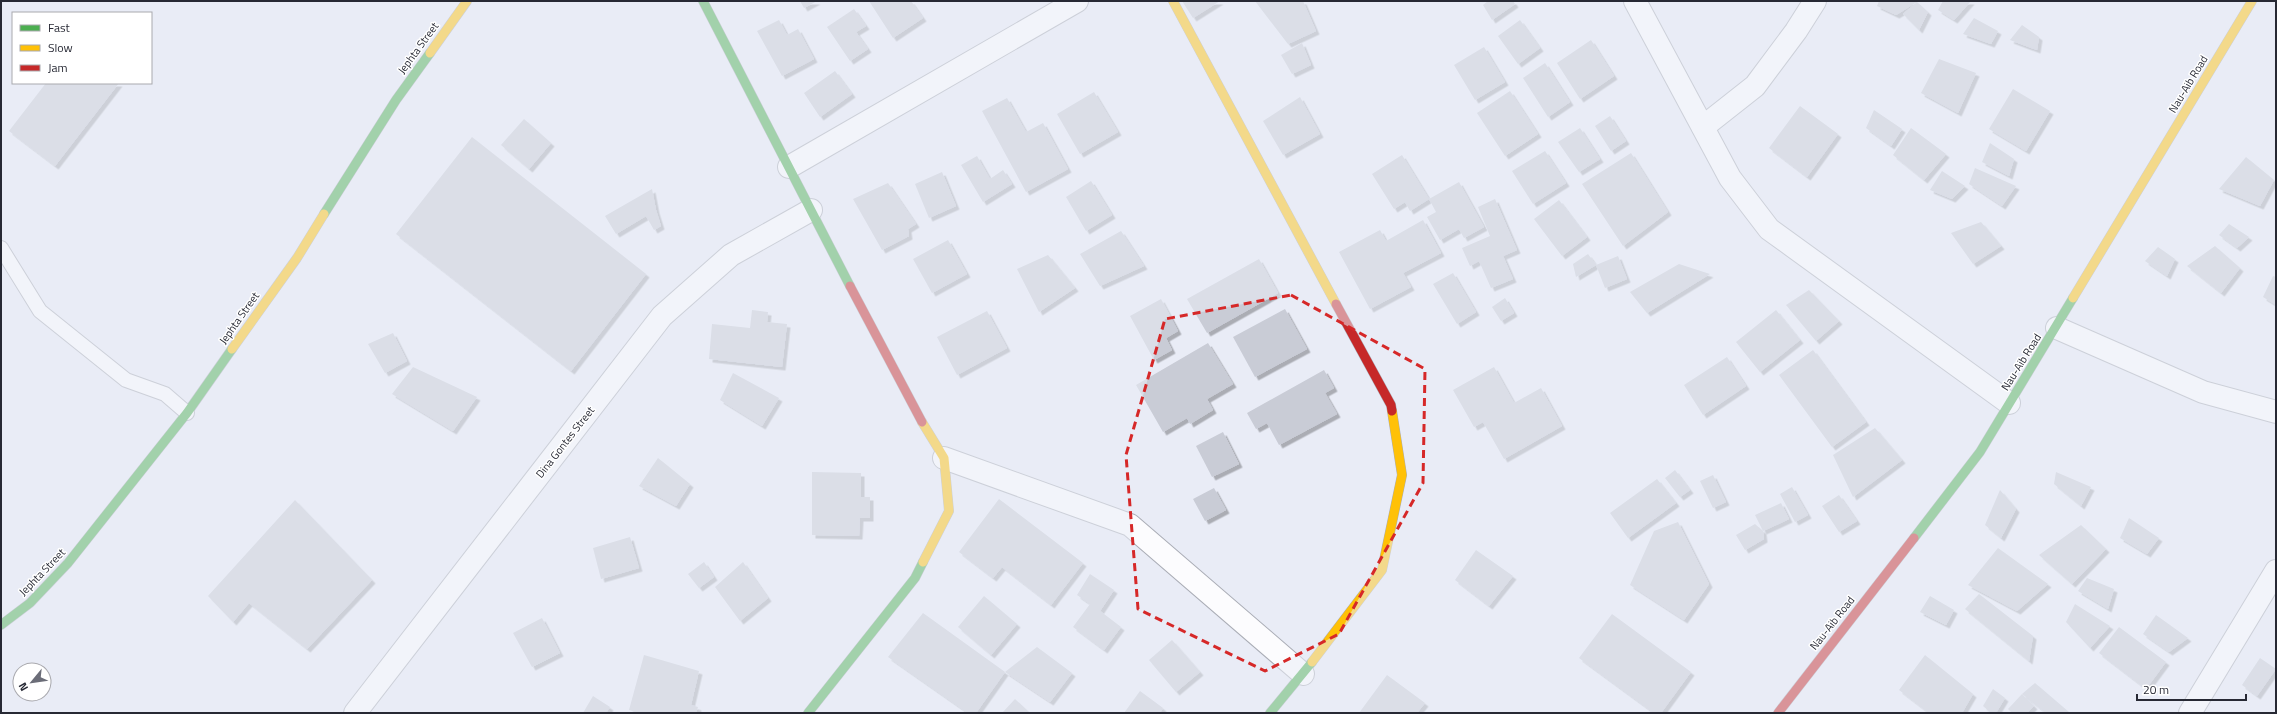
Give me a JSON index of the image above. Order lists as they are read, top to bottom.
{
  "streets": {
    "street": ["Jephta Street", "Nau-Aib Road", "Dina Gontes Street"]
  },
  "legend": ["Fast", "Slow", "Jam"],
  "scale_bar": "20 m",
  "north": "bottom left"
}
